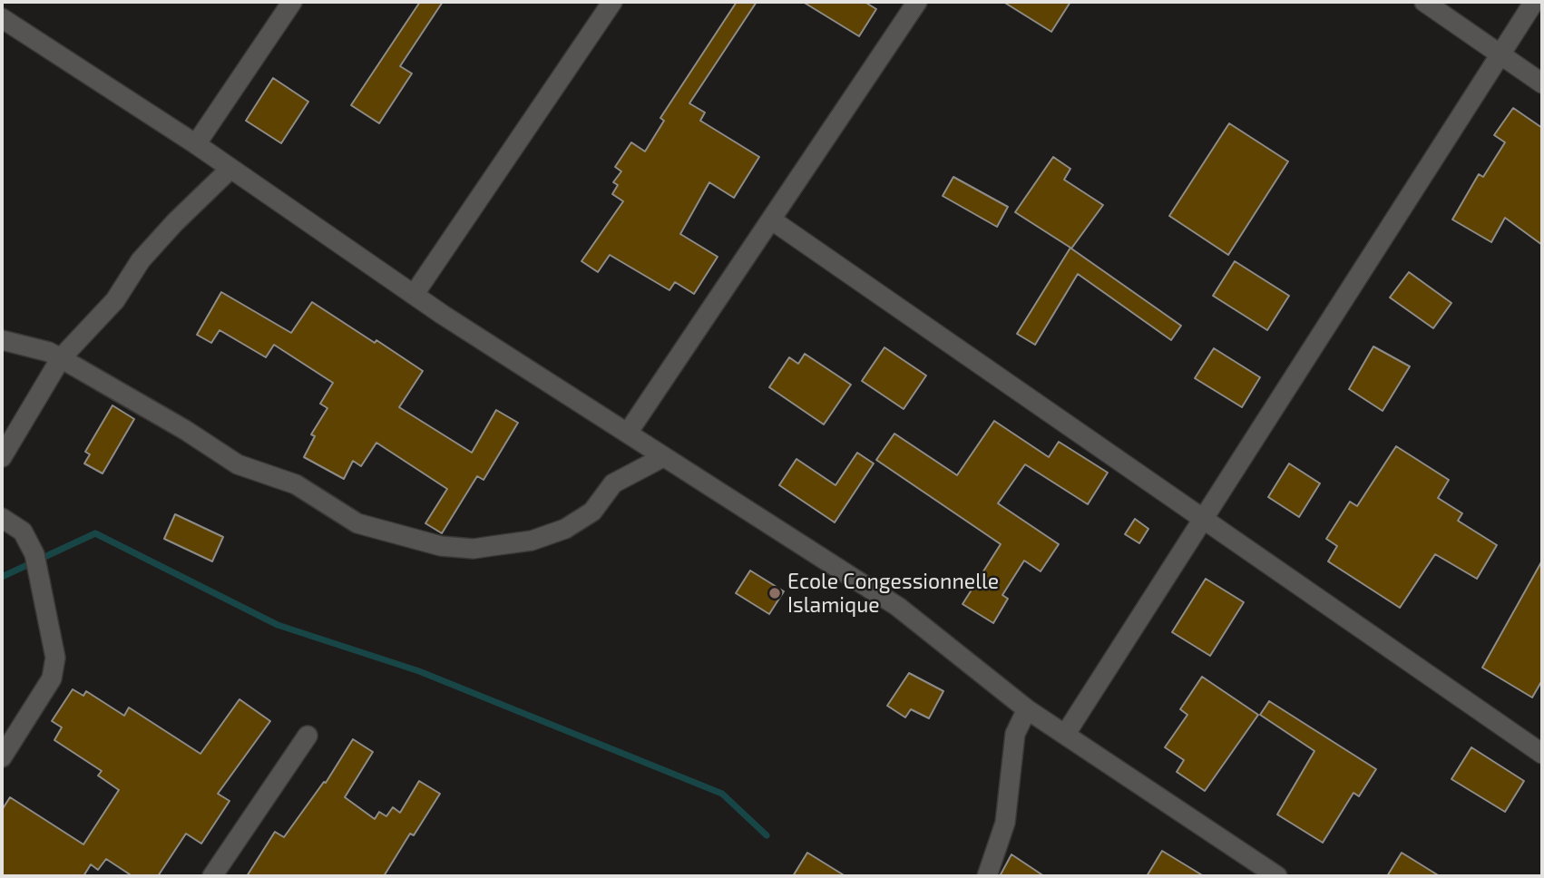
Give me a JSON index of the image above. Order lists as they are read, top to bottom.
{
  "places": ["Ecole Congessionnelle Islamique"]
}
